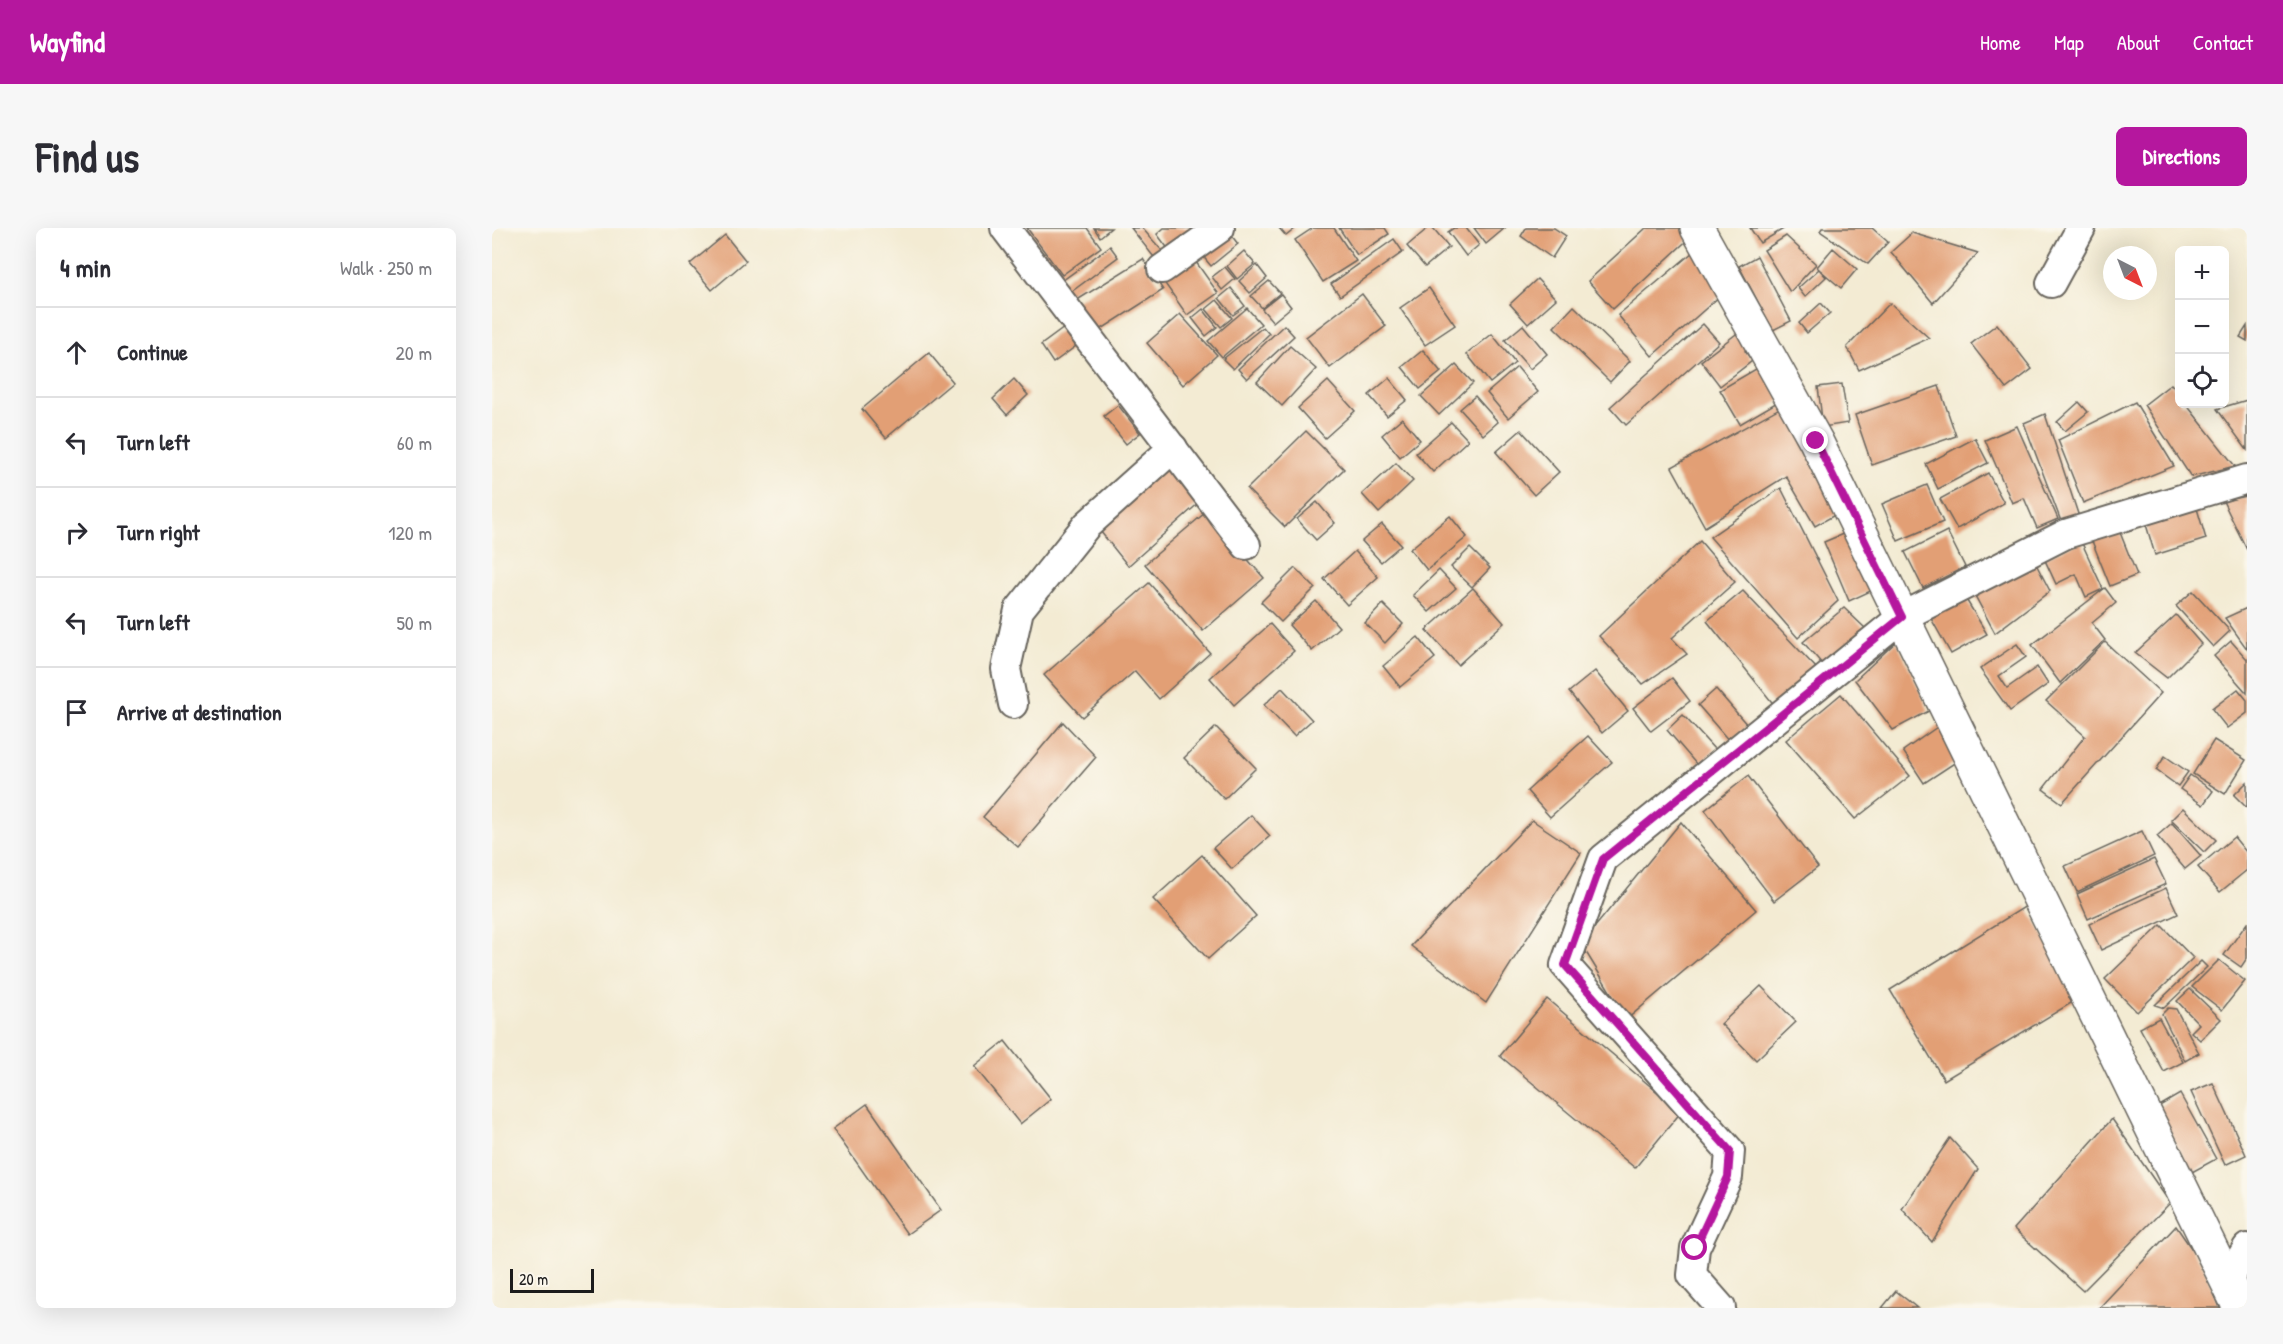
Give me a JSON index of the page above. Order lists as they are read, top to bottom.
{
  "scale_bar": "20 m",
  "north": "bottom right",
  "page": {
    "header": "Wayfind",
    "nav": [
      "Home",
      "Map",
      "About",
      "Contact"
    ],
    "buttons": "Directions",
    "title": "Find us",
    "heading": ["4 min", "Walk · 250 m"],
    "map_buttons": ["+", "−"],
    "list": [
      ["Continue", "20 m"],
      ["Turn left", "60 m"],
      ["Turn right", "120 m"],
      ["Turn left", "50 m"],
      "Arrive at destination"
    ],
    "scale": "20 m"
  }
}
